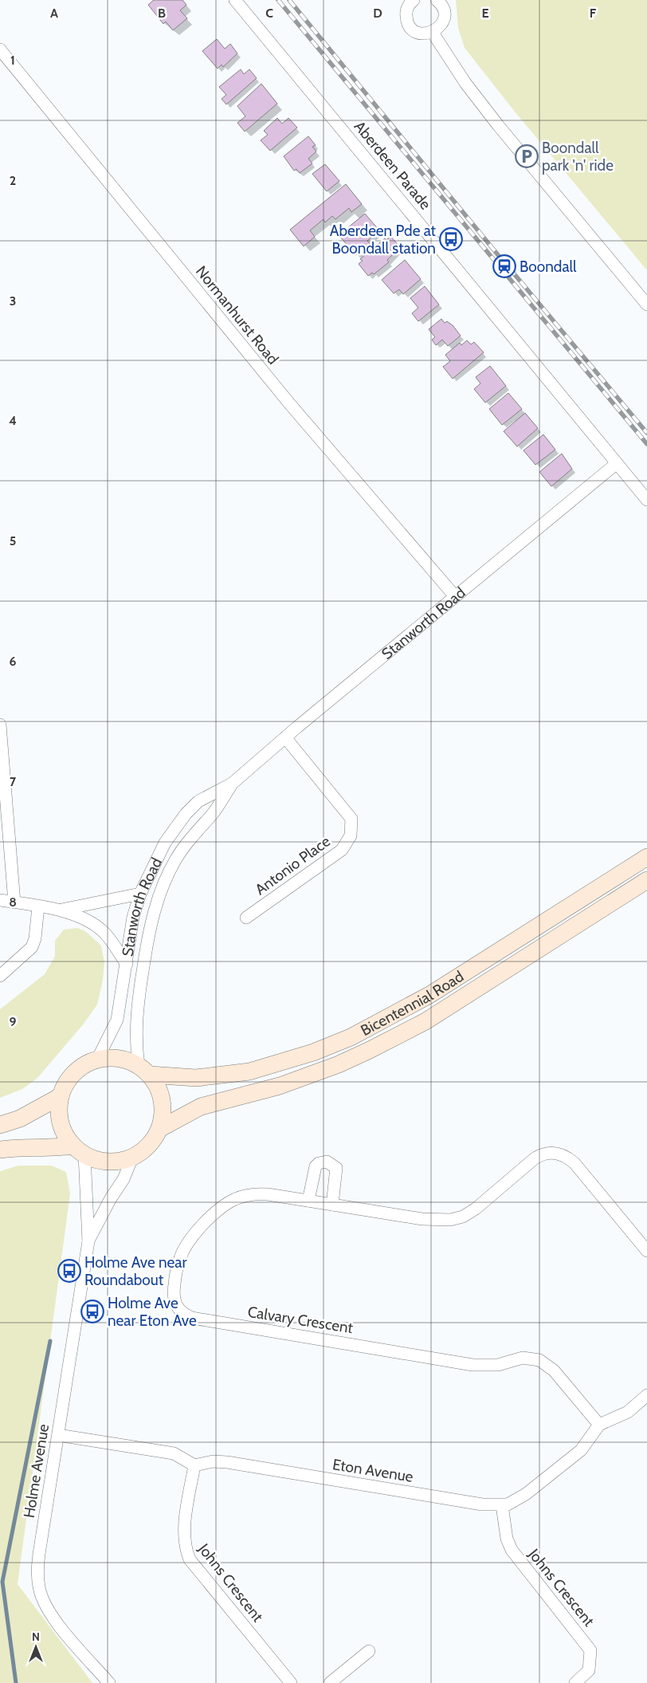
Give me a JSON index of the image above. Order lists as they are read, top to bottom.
{
  "streets": {
    "main road": ["Bicentennial Road"],
    "street": [
      "Aberdeen Parade",
      "Normanhurst Road",
      "Stanworth Road",
      "Antonio Place",
      "Calvary Crescent",
      "Eton Avenue",
      "Holme Avenue",
      "Johns Crescent"
    ]
  },
  "crossings": [
    ["Aberdeen Parade", "Stanworth Road"],
    ["Normanhurst Road", "Stanworth Road"],
    ["Stanworth Road", "Antonio Place"],
    ["Stanworth Road", "Bicentennial Road"],
    ["Stanworth Road", "Holme Avenue"],
    ["Bicentennial Road", "Holme Avenue"],
    ["Calvary Crescent", "Eton Avenue"],
    ["Eton Avenue", "Johns Crescent"]
  ],
  "places": {
    "parking": ["Boondall park 'n' ride"],
    "bus stop": ["Aberdeen Pde at Boondall station", "Holme Ave near Roundabout", "Holme Ave near Eton Ave"],
    "station": ["Boondall"]
  },
  "north": "top",
  "grid": {
    "columns": [
      "A",
      "B",
      "C",
      "D",
      "E",
      "F"
    ],
    "rows": [
      "1",
      "2",
      "3",
      "4",
      "5",
      "6",
      "7",
      "8",
      "9"
    ]
  }
}
